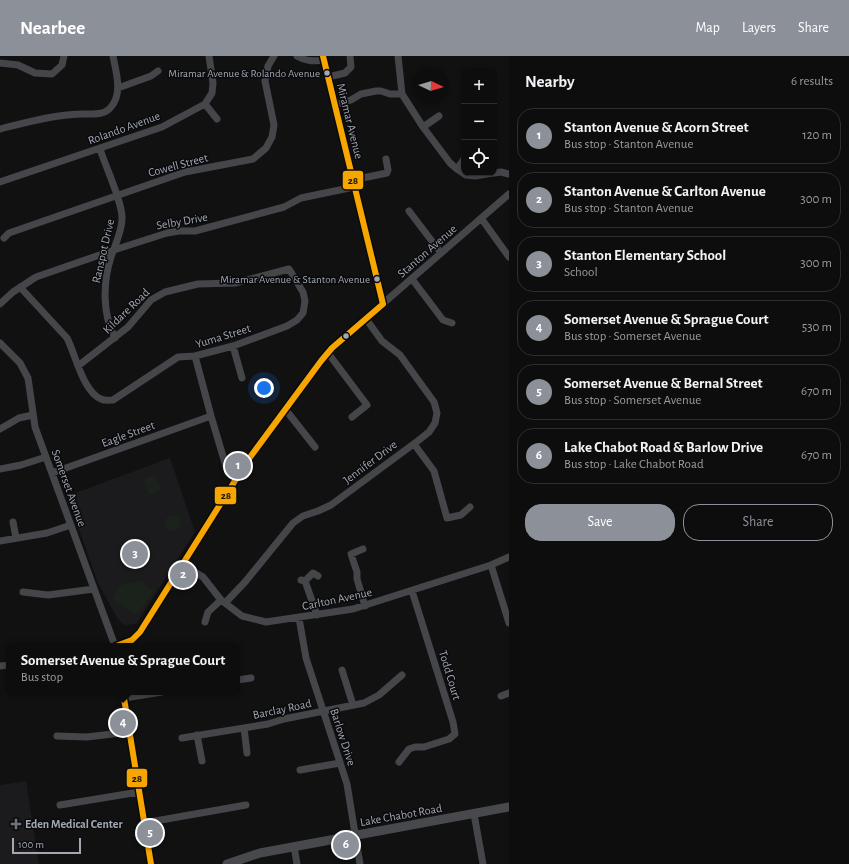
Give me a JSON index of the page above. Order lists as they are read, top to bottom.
{
  "streets": {
    "main road": ["Lake Chabot Road"],
    "street": [
      "Miramar Avenue",
      "Rolando Avenue",
      "Cowell Street",
      "Selby Drive",
      "Ranspot Drive",
      "Stanton Avenue",
      "Kildare Road",
      "Yuma Street",
      "Eagle Street",
      "Jennifer Drive",
      "Somerset Avenue",
      "Carlton Avenue",
      "Todd Court",
      "Barclay Road",
      "Barlow Drive"
    ]
  },
  "crossings": [
    ["Miramar Avenue", "Selby Drive"],
    ["Miramar Avenue", "Stanton Avenue"],
    ["Rolando Avenue", "Ranspot Drive"],
    ["Cowell Street", "Ranspot Drive"],
    ["Selby Drive", "Ranspot Drive"],
    ["Ranspot Drive", "Kildare Road"],
    ["Stanton Avenue", "Jennifer Drive"],
    ["Stanton Avenue", "Carlton Avenue"],
    ["Kildare Road", "Yuma Street"],
    ["Eagle Street", "Somerset Avenue"],
    ["Jennifer Drive", "Carlton Avenue"],
    ["Carlton Avenue", "Todd Court"],
    ["Carlton Avenue", "Barlow Drive"],
    ["Barclay Road", "Barlow Drive"],
    ["Barlow Drive", "Lake Chabot Road"]
  ],
  "places": {
    "other": ["Miramar Avenue & Rolando Avenue", "Miramar Avenue & Stanton Avenue"],
    "health": ["Eden Medical Center"]
  },
  "lines": ["transit line 28"],
  "scale_bar": "100 m",
  "north": "right",
  "page": {
    "header": "Nearbee",
    "nav": ["Map", "Layers", "Share"],
    "heading": ["Nearby", "6 results"],
    "map_buttons": ["+", "−"],
    "list": [
      {
        "mark": "1",
        "name": "Stanton Avenue & Acorn Street",
        "note": "Bus stop · Stanton Avenue",
        "value": "120 m"
      },
      {
        "mark": "2",
        "name": "Stanton Avenue & Carlton Avenue",
        "note": "Bus stop · Stanton Avenue",
        "value": "300 m"
      },
      {
        "mark": "3",
        "name": "Stanton Elementary School",
        "note": "School",
        "value": "300 m"
      },
      {
        "mark": "4",
        "name": "Somerset Avenue & Sprague Court",
        "note": "Bus stop · Somerset Avenue",
        "value": "530 m"
      },
      {
        "mark": "5",
        "name": "Somerset Avenue & Bernal Street",
        "note": "Bus stop · Somerset Avenue",
        "value": "670 m"
      },
      {
        "mark": "6",
        "name": "Lake Chabot Road & Barlow Drive",
        "note": "Bus stop · Lake Chabot Road",
        "value": "670 m"
      }
    ],
    "pins": [
      "1",
      "3",
      "2",
      "4",
      "5",
      "6"
    ],
    "buttons": ["Save", "Share"],
    "popup": ["Somerset Avenue & Sprague Court", "Bus stop"],
    "scale": "100 m"
  }
}
